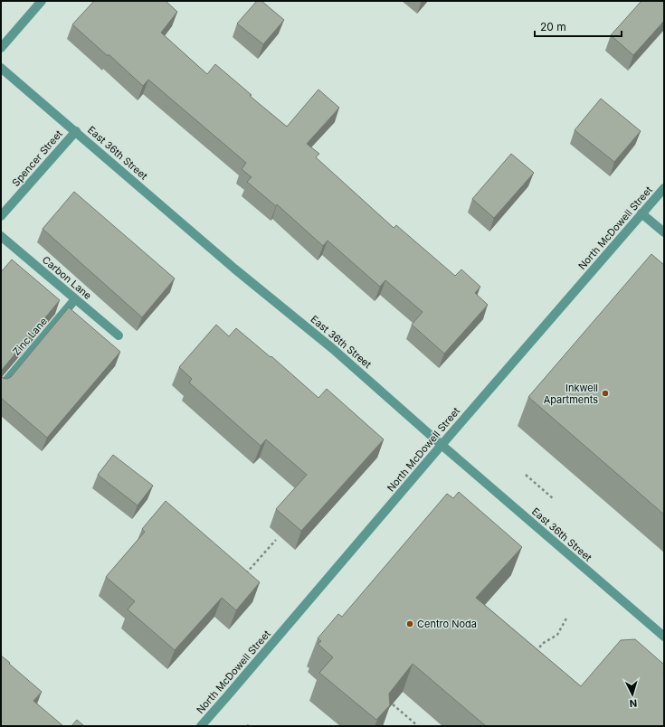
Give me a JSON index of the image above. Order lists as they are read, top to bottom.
{
  "streets": {
    "street": [
      "East 36th Street",
      "Spencer Street",
      "North McDowell Street",
      "Carbon Lane",
      "Zinc Lane"
    ]
  },
  "crossings": [
    ["East 36th Street", "Spencer Street"],
    ["East 36th Street", "North McDowell Street"],
    ["Carbon Lane", "Zinc Lane"]
  ],
  "places": ["Inkwell Apartments", "Centro Noda"],
  "scale_bar": "20 m",
  "north": "bottom"
}
